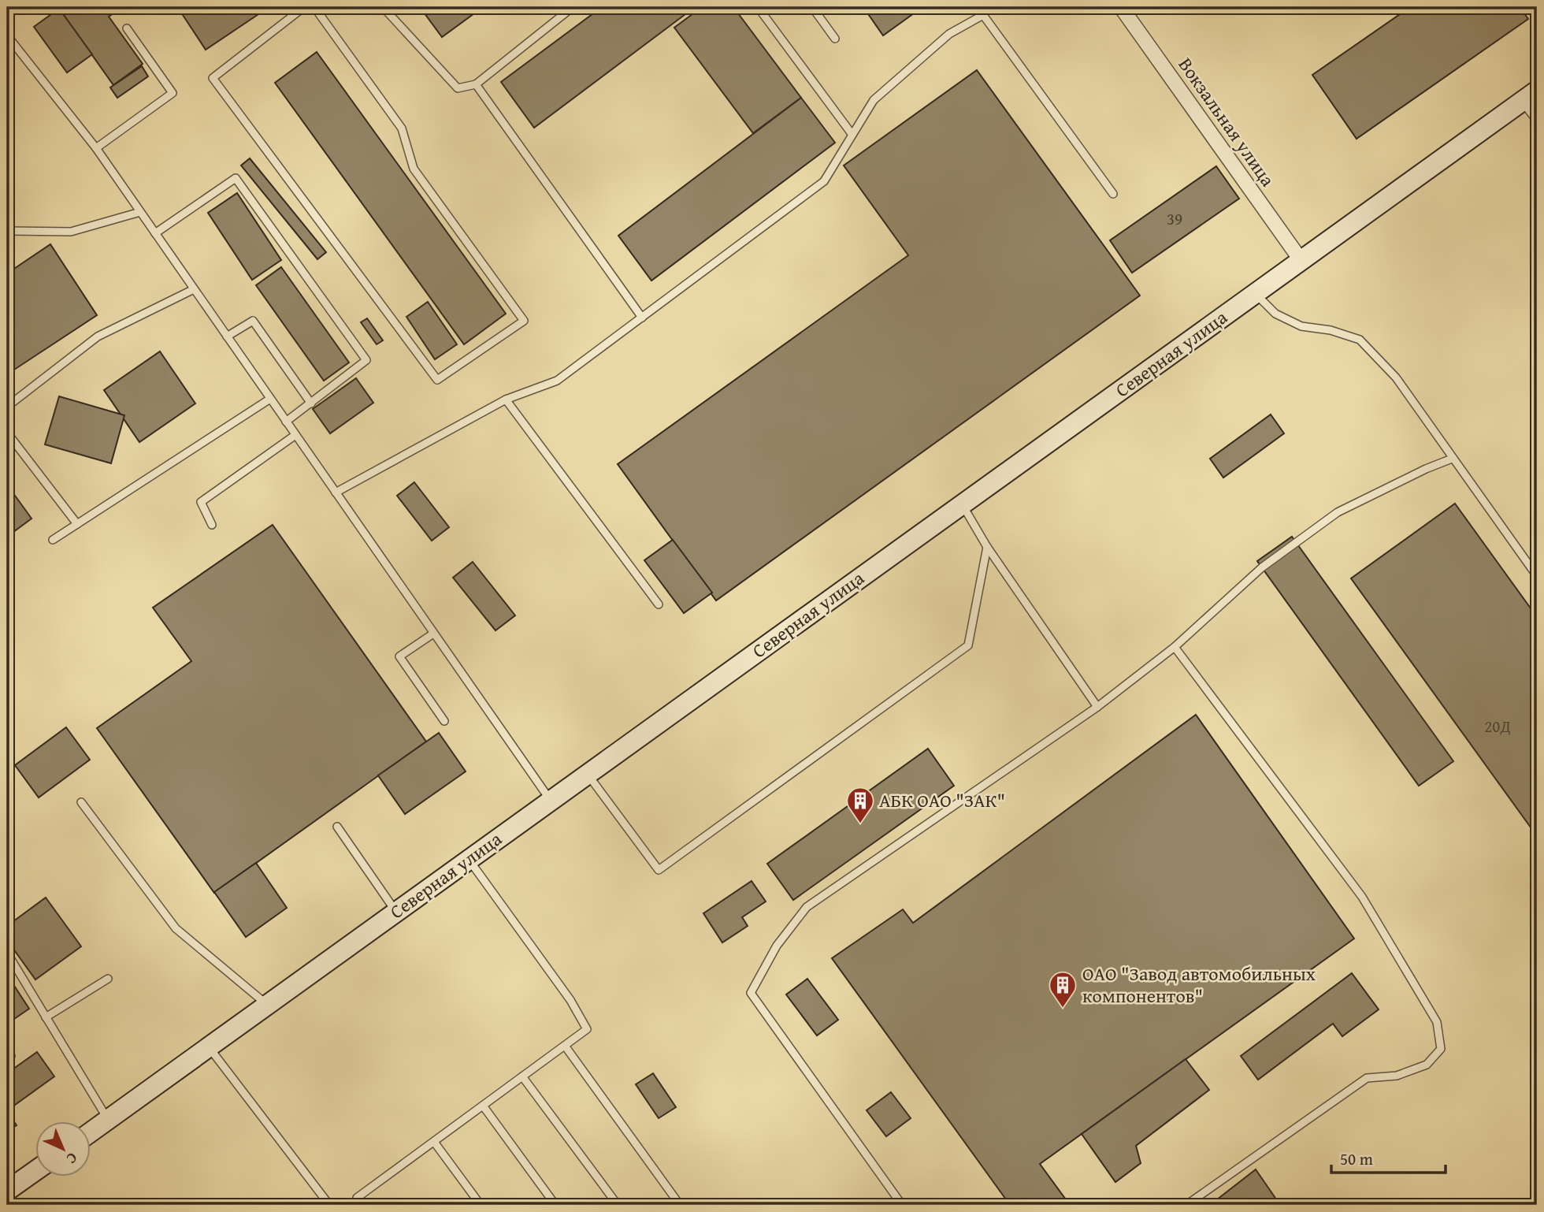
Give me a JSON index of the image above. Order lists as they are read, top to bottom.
{
  "streets": {
    "main road": ["Северная улица"],
    "street": ["Вокзальная улица"]
  },
  "crossings": [
    ["Вокзальная улица", "Северная улица"]
  ],
  "places": {
    "building": ["АБК ОАО \"ЗАК\"", "ОАО \"Завод автомобильных компонентов\""]
  },
  "house_numbers": ["39", "20Д"],
  "scale_bar": "50 m",
  "north": "bottom right"
}
